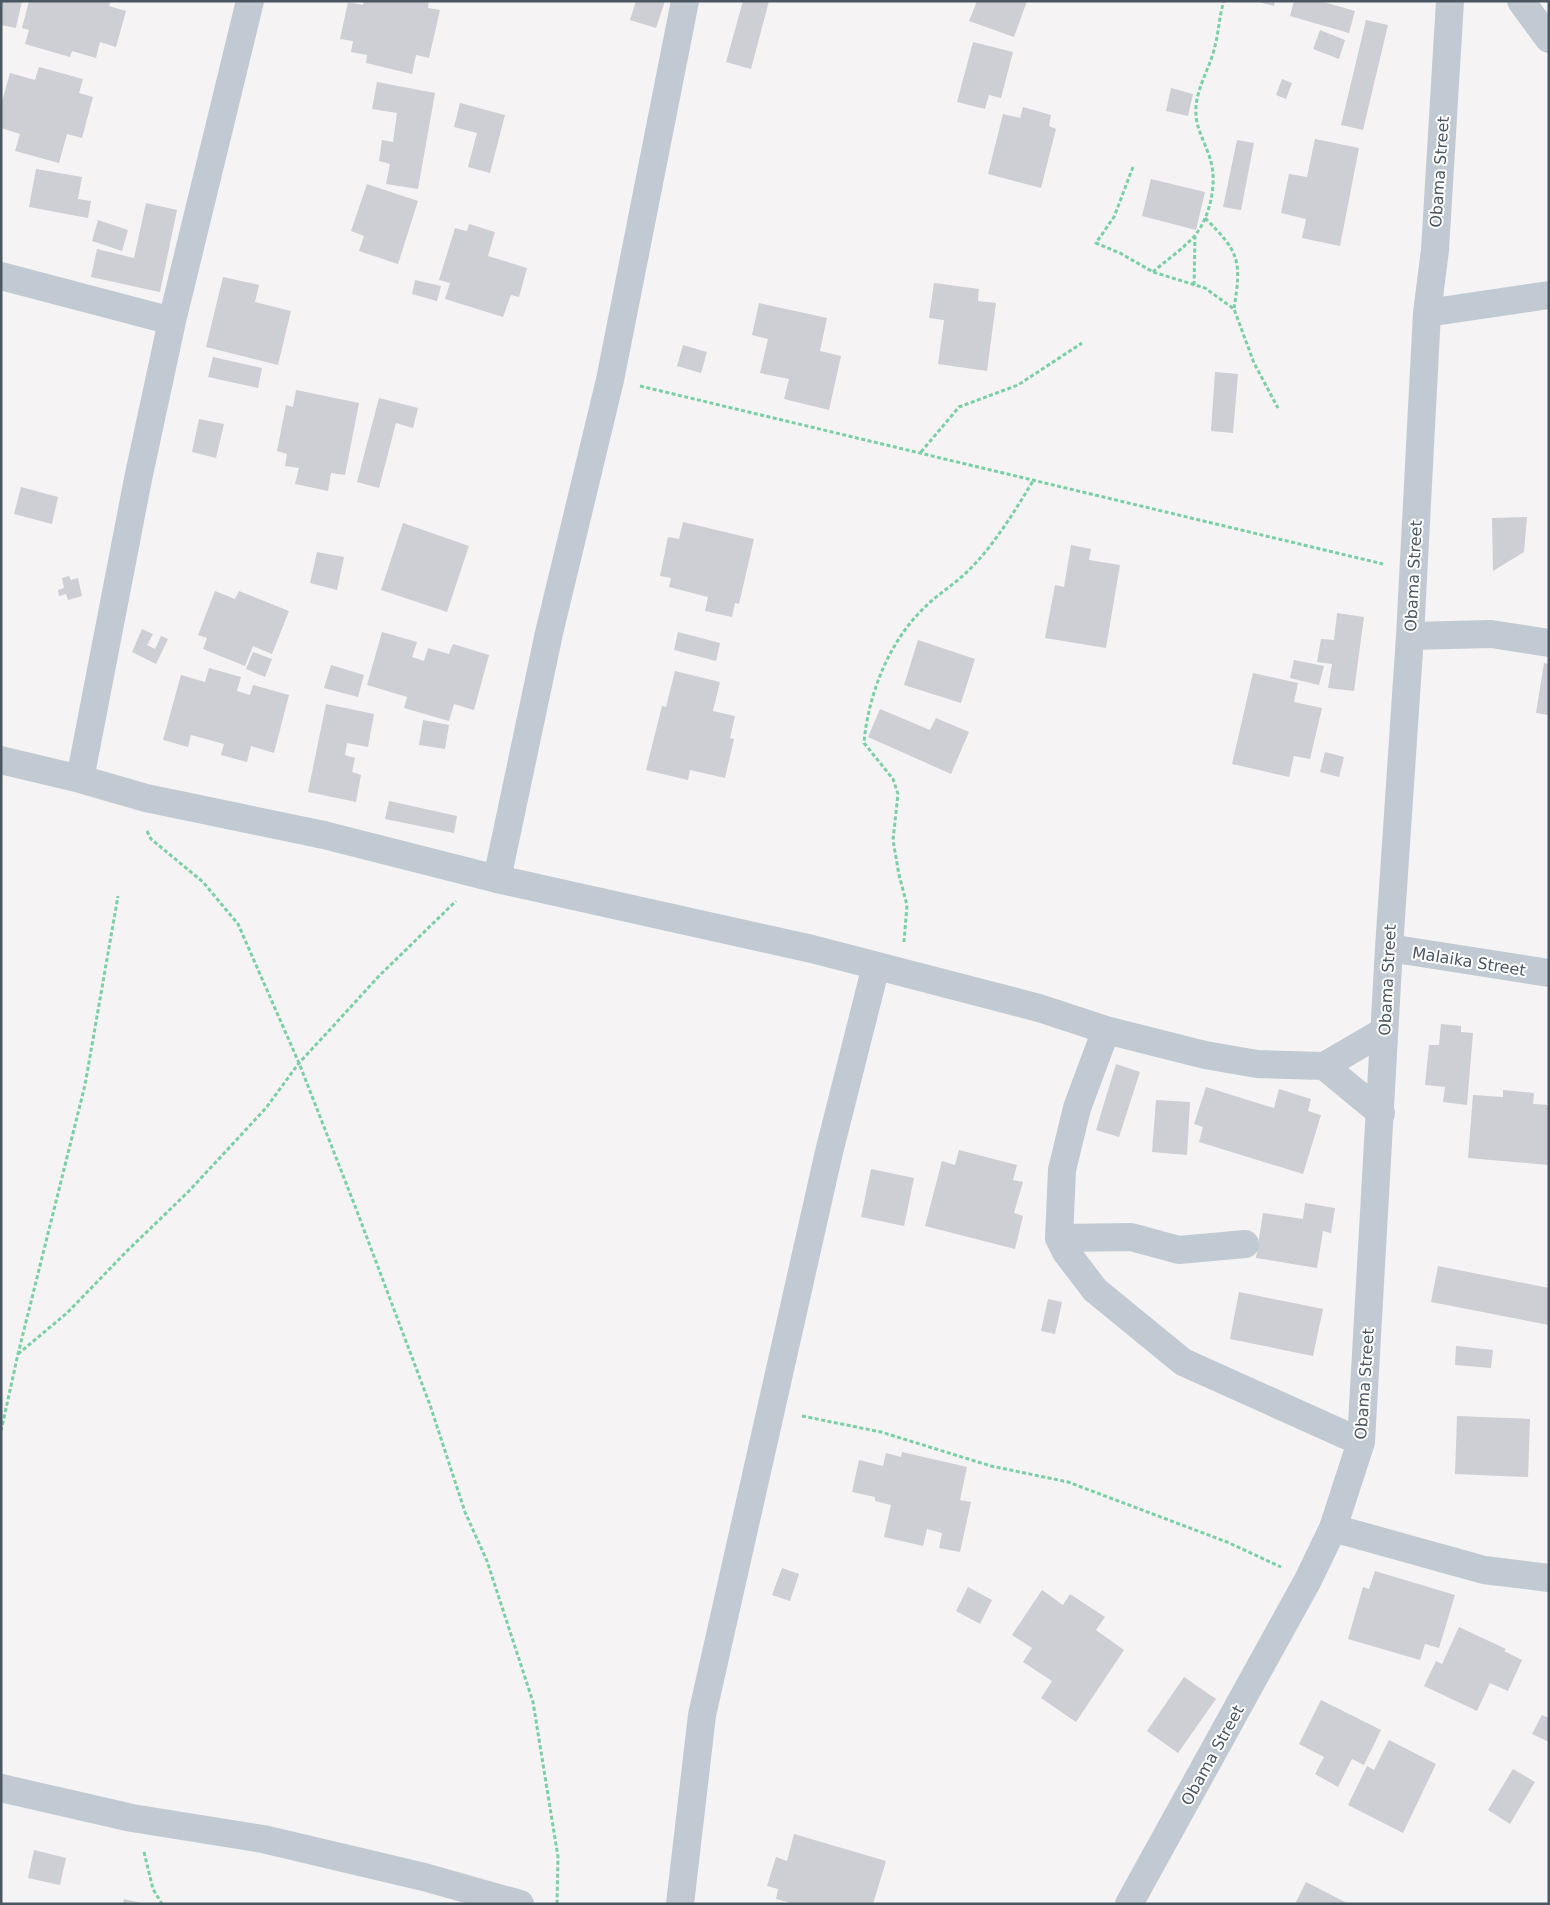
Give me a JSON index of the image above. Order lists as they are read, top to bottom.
{
  "streets": {
    "street": ["Obama Street", "Malaika Street"]
  },
  "crossings": [
    ["Obama Street", "Malaika Street"]
  ]
}
